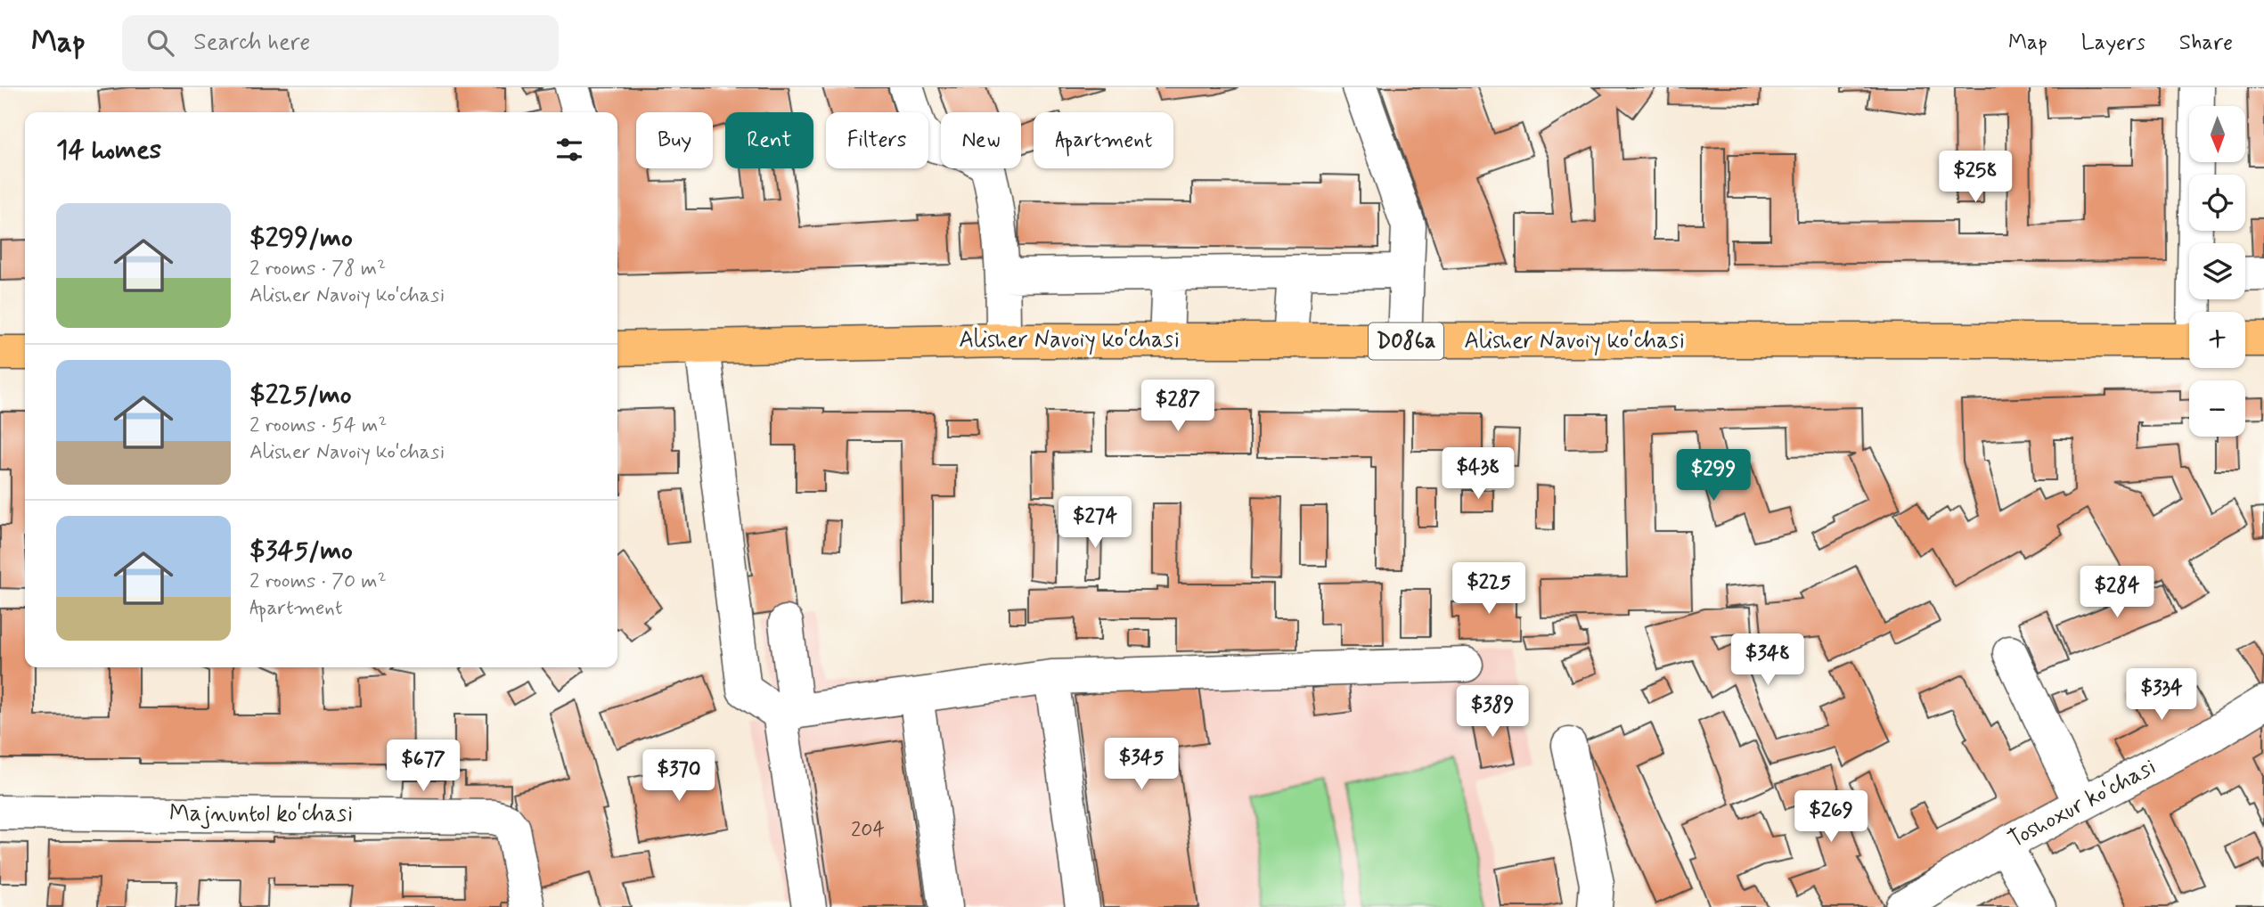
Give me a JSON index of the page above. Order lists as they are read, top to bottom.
{
  "streets": {
    "main road": ["Alisher Navoiy koʻchasi", "D086a"],
    "street": ["Toshoxur koʻchasi", "Majnuntol koʻchasi"]
  },
  "house_numbers": ["204"],
  "north": "bottom",
  "page": {
    "header": "Map",
    "search": "Search here",
    "nav": ["Map", "Layers", "Share"],
    "map_buttons": ["+", "−"],
    "chip": [
      "Buy",
      "Rent",
      "Filters",
      "New",
      "Apartment"
    ],
    "heading": "14 homes",
    "price": [
      "$258",
      "$287",
      "$438",
      "$299",
      "$274",
      "$225",
      "$284",
      "$348",
      "$334",
      "$389",
      "$345",
      "$677",
      "$370",
      "$269"
    ],
    "list": [
      {
        "name": "$299/mo",
        "note": "2 rooms · 78 m² · Alisher Navoiy koʻchasi"
      },
      {
        "name": "$225/mo",
        "note": "2 rooms · 54 m² · Alisher Navoiy koʻchasi"
      },
      {
        "name": "$345/mo",
        "note": "2 rooms · 70 m² · Apartment"
      }
    ]
  }
}
